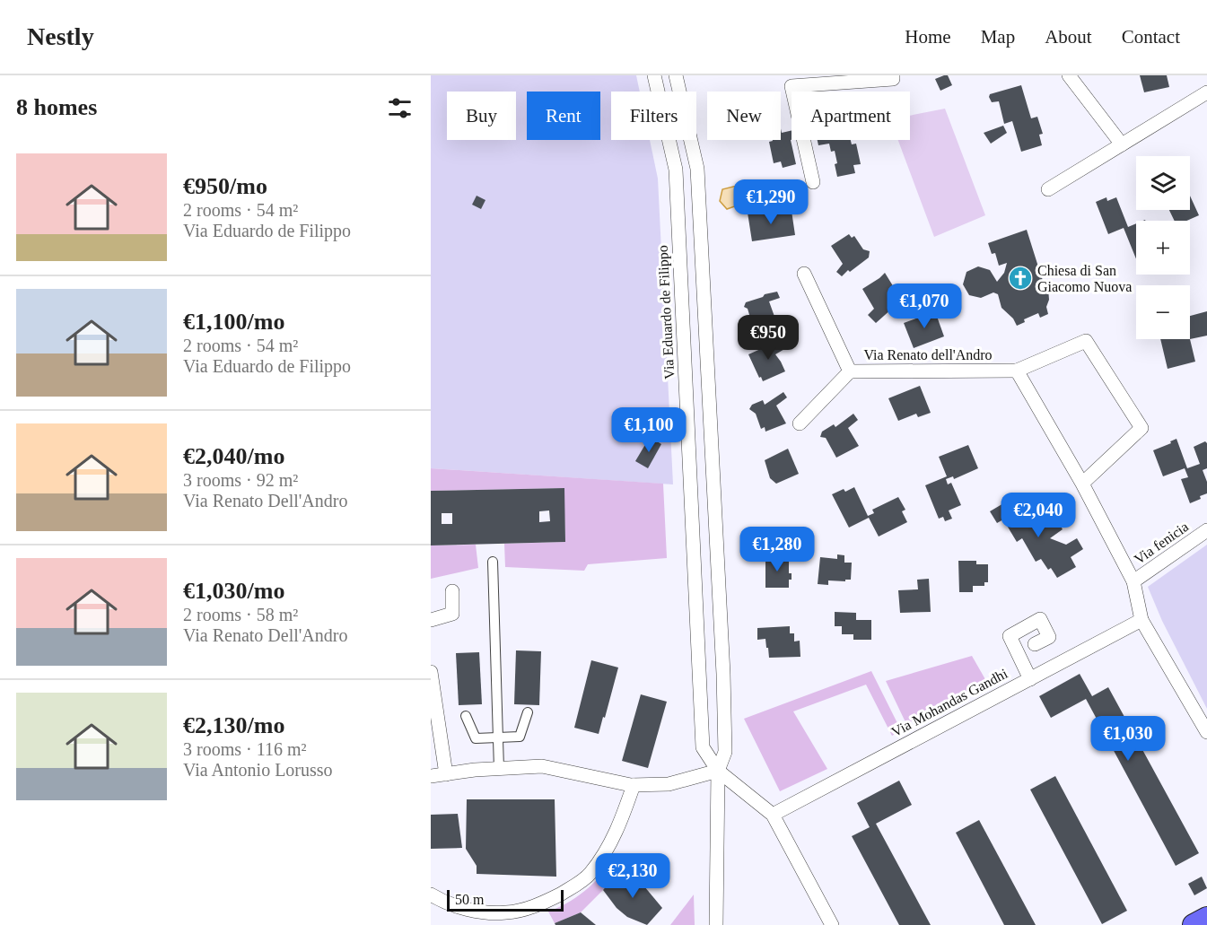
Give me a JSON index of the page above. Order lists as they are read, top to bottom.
{
  "streets": {
    "street": [
      "Via Eduardo de Filippo",
      "Via Renato dell'Andro",
      "Via fenicia",
      "Via Mohandas Gandhi"
    ]
  },
  "crossings": [
    ["Via Eduardo de Filippo", "Via Mohandas Gandhi"]
  ],
  "places": {
    "church": ["Chiesa di San Giacomo Nuova"]
  },
  "scale_bar": "50 m",
  "page": {
    "header": "Nestly",
    "nav": [
      "Home",
      "Map",
      "About",
      "Contact"
    ],
    "heading": "8 homes",
    "chip": [
      "Buy",
      "Rent",
      "Filters",
      "New",
      "Apartment"
    ],
    "list": [
      {
        "name": "€950/mo",
        "note": "2 rooms · 54 m² · Via Eduardo de Filippo"
      },
      {
        "name": "€1,100/mo",
        "note": "2 rooms · 54 m² · Via Eduardo de Filippo"
      },
      {
        "name": "€2,040/mo",
        "note": "3 rooms · 92 m² · Via Renato Dell'Andro"
      },
      {
        "name": "€1,030/mo",
        "note": "2 rooms · 58 m² · Via Renato Dell'Andro"
      },
      {
        "name": "€2,130/mo",
        "note": "3 rooms · 116 m² · Via Antonio Lorusso"
      }
    ],
    "map_buttons": ["+", "−"],
    "price": [
      "€1,290",
      "€1,070",
      "€950",
      "€1,100",
      "€2,040",
      "€1,280",
      "€1,030",
      "€2,130"
    ],
    "scale": "50 m"
  }
}
